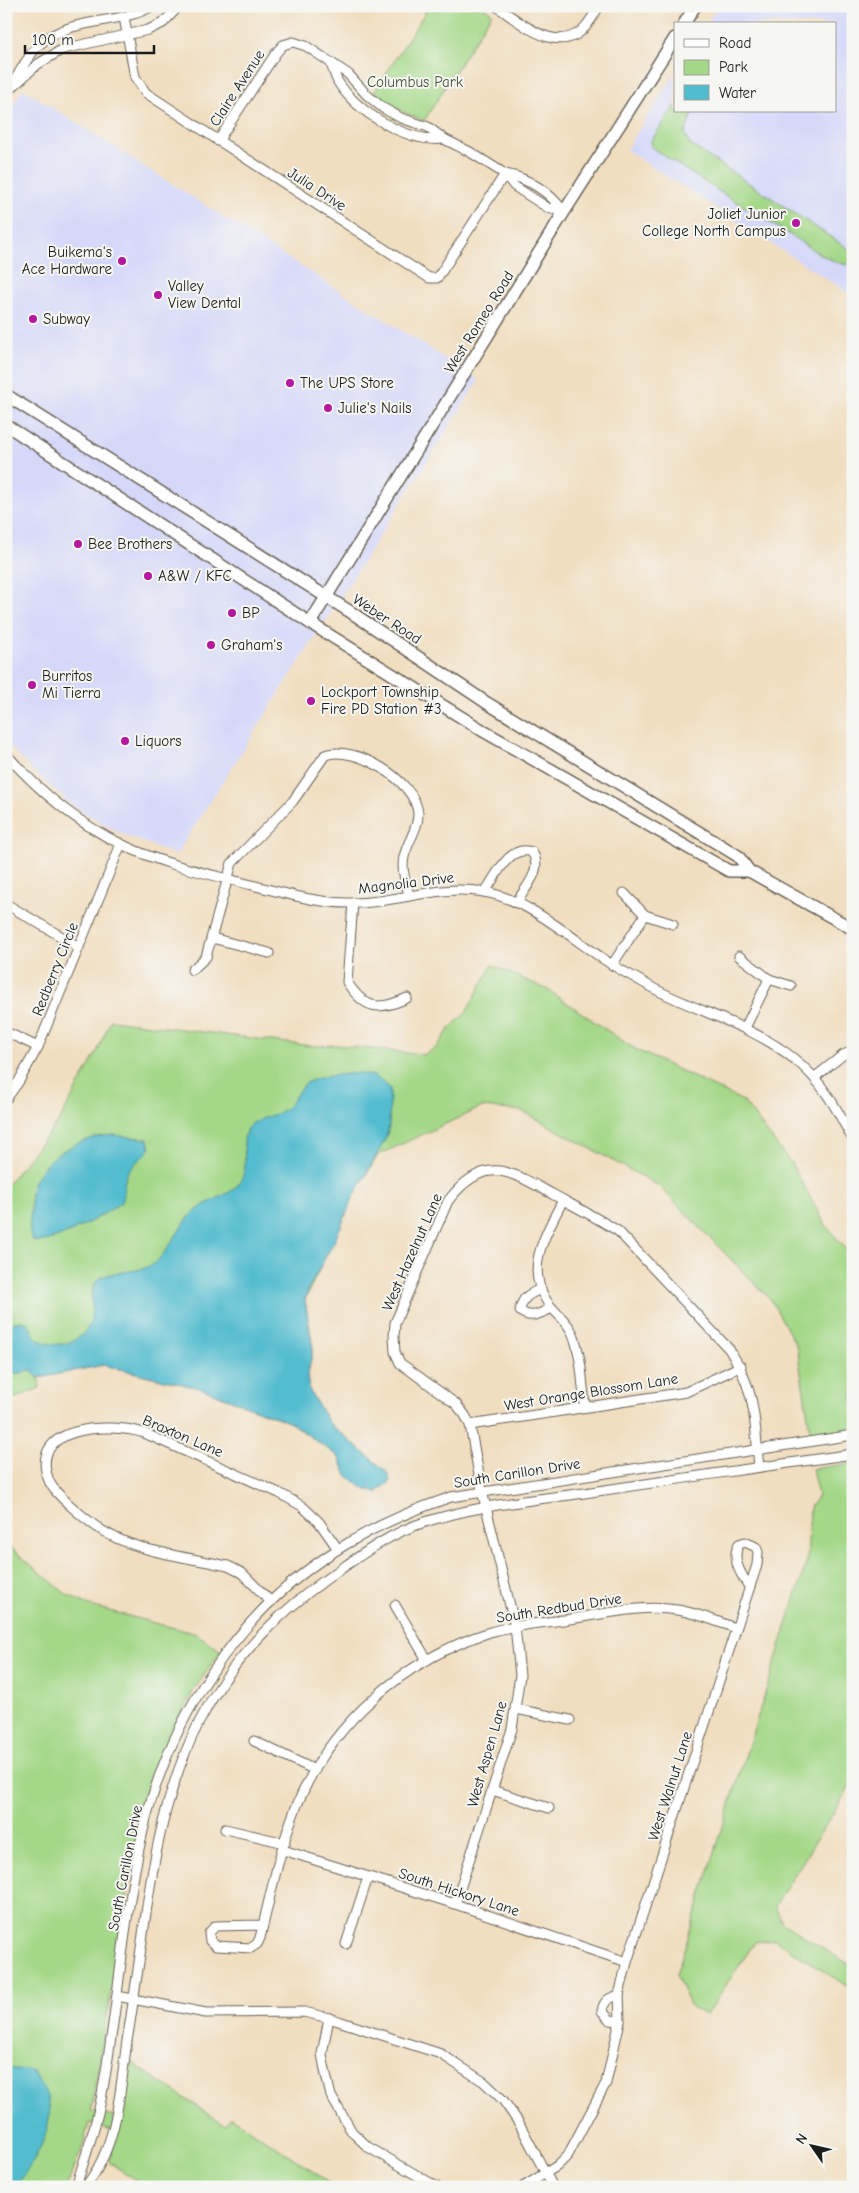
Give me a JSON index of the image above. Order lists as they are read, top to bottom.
{
  "streets": {
    "main road": ["West Romeo Road", "Weber Road"],
    "street": [
      "Claire Avenue",
      "Julia Drive",
      "Magnolia Drive",
      "Redberry Circle",
      "West Hazelnut Lane",
      "West Orange Blossom Lane",
      "Braxton Lane",
      "South Carillon Drive",
      "South Redbud Drive",
      "West Aspen Lane",
      "West Walnut Lane",
      "South Hickory Lane"
    ]
  },
  "crossings": [
    ["Claire Avenue", "Julia Drive"],
    ["Claire Avenue", "West Romeo Road"],
    ["West Romeo Road", "Weber Road"],
    ["Magnolia Drive", "Redberry Circle"],
    ["West Hazelnut Lane", "West Orange Blossom Lane"],
    ["West Hazelnut Lane", "South Carillon Drive"],
    ["West Hazelnut Lane", "West Aspen Lane"],
    ["Braxton Lane", "South Carillon Drive"],
    ["South Carillon Drive", "West Aspen Lane"],
    ["South Redbud Drive", "West Aspen Lane"],
    ["South Redbud Drive", "West Walnut Lane"],
    ["South Redbud Drive", "South Hickory Lane"],
    ["West Aspen Lane", "South Hickory Lane"],
    ["West Walnut Lane", "South Hickory Lane"]
  ],
  "parks": ["Columbus Park"],
  "places": [
    "Joliet Junior College North Campus",
    "Buikema's Ace Hardware",
    "Valley View Dental",
    "Subway",
    "The UPS Store",
    "Julie's Nails",
    "Bee Brothers",
    "A&W / KFC",
    "BP",
    "Graham's",
    "Burritos Mi Tierra",
    "Lockport Township Fire PD Station #3",
    "Liquors"
  ],
  "legend": ["Road", "Park", "Water"],
  "scale_bar": "100 m",
  "north": "top left"
}
